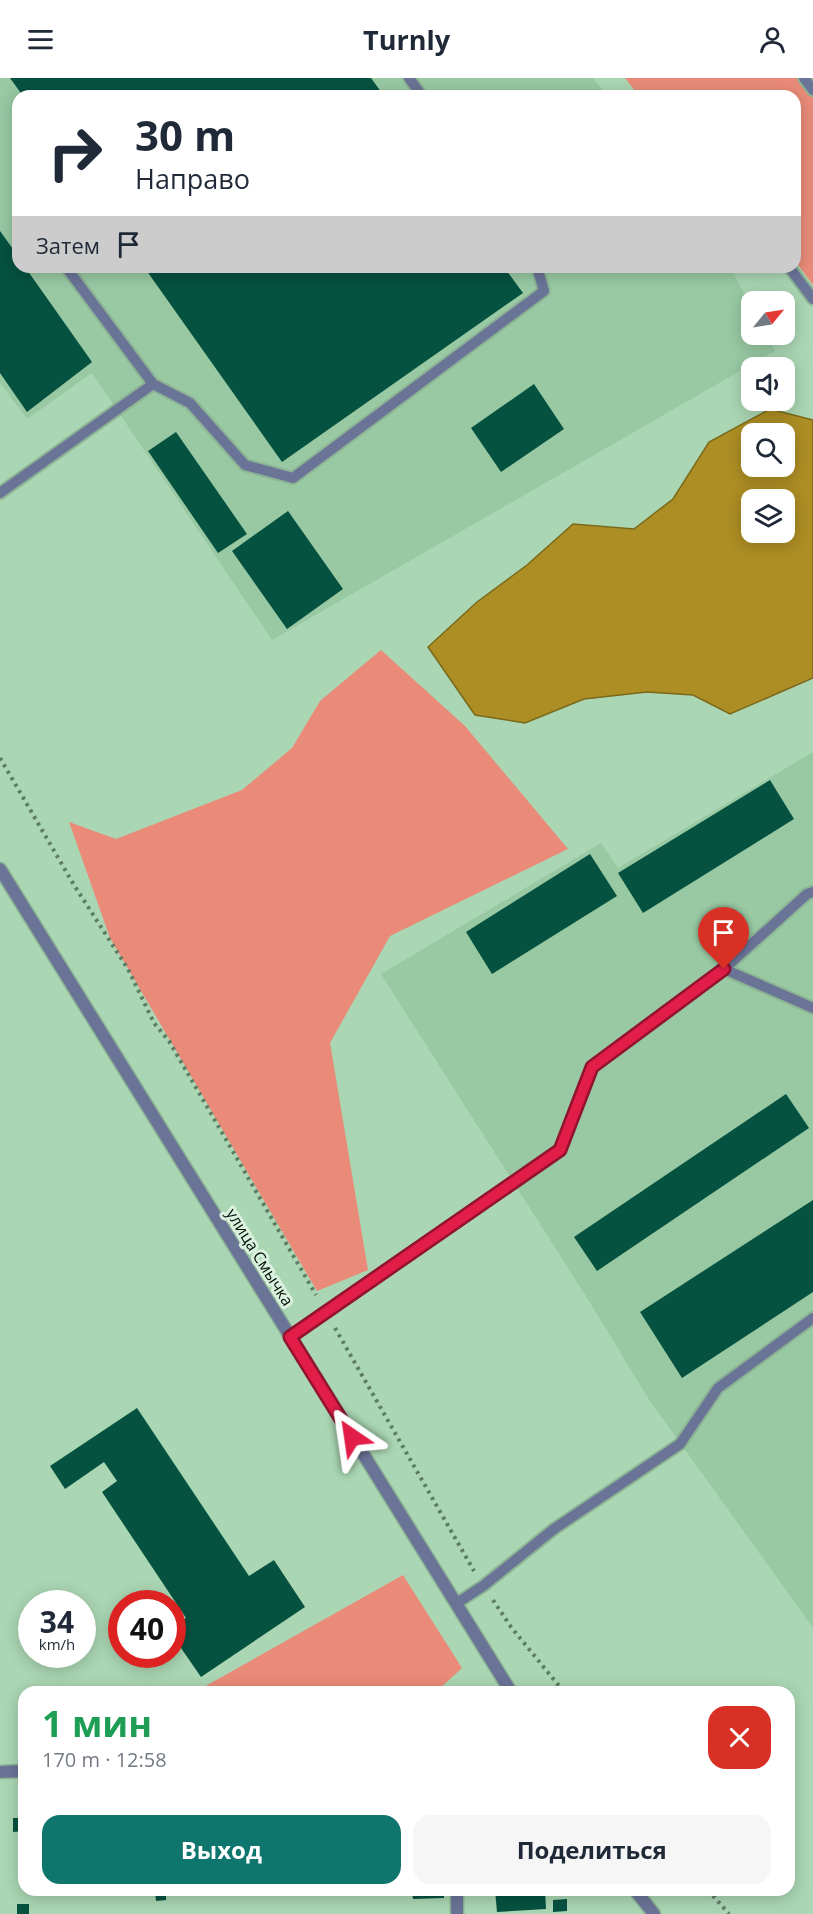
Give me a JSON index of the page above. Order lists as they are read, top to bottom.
{
  "streets": {
    "street": ["улица Смычка"]
  },
  "north": "top right",
  "page": {
    "header": "Turnly",
    "turn": ["30 m", "Направо"],
    "then": "Затем",
    "speed": "34 km/h",
    "limit": "40",
    "heading": ["1 мин", "170 m · 12:58"],
    "buttons": ["Выход", "Поделиться"]
  }
}
